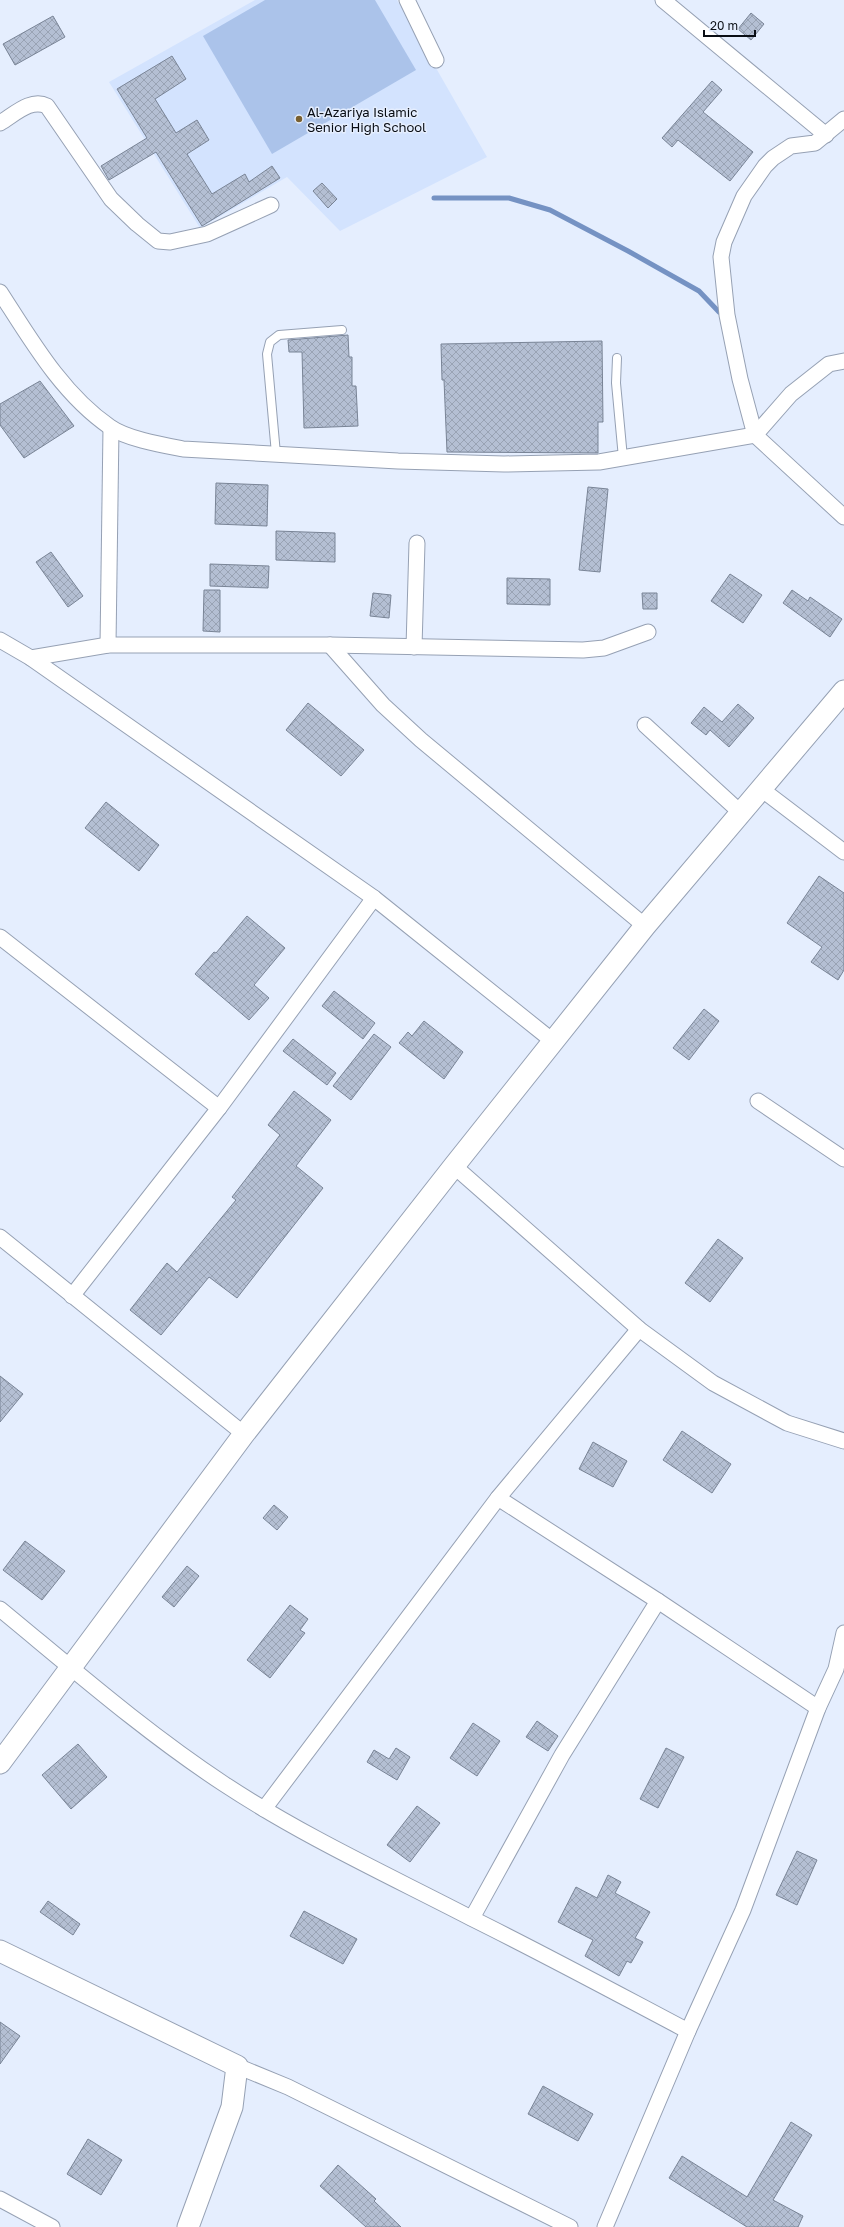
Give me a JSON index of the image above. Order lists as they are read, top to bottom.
{
  "places": ["Al-Azariya Islamic Senior High School"],
  "scale_bar": "20 m"
}
